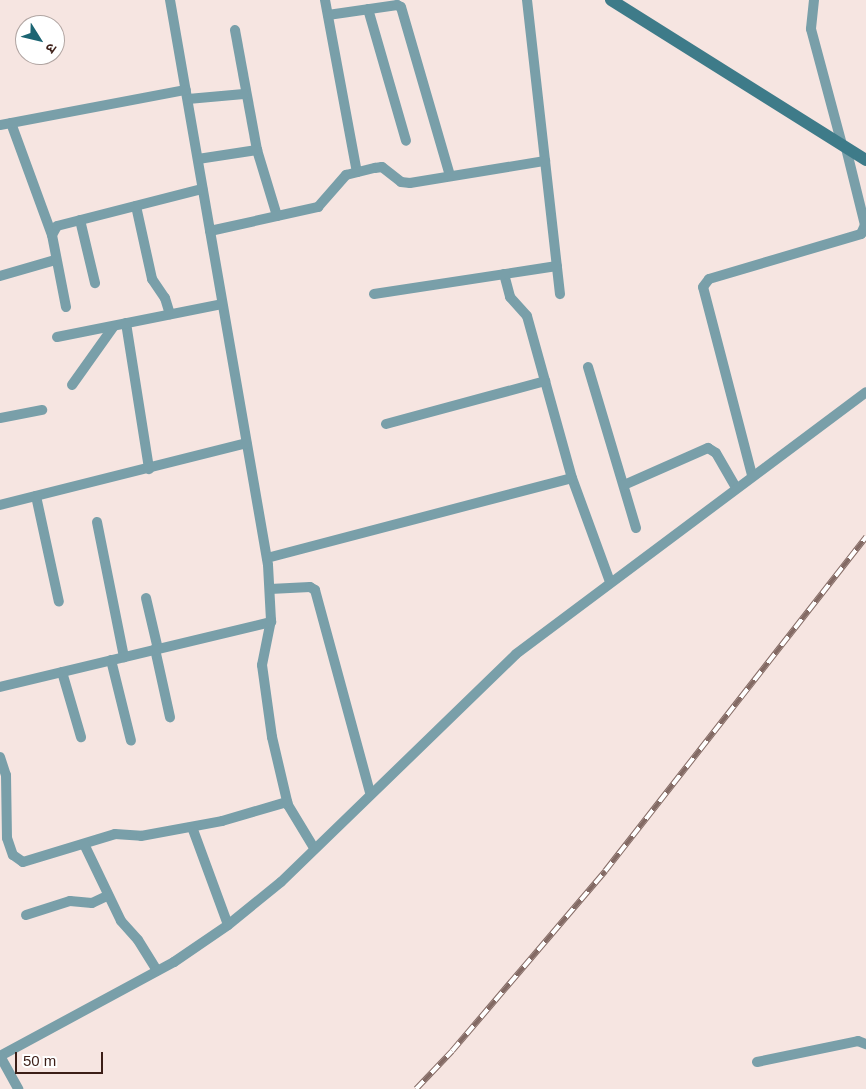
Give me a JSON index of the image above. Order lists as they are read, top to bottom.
{
  "scale_bar": "50 m",
  "north": "bottom right"
}
